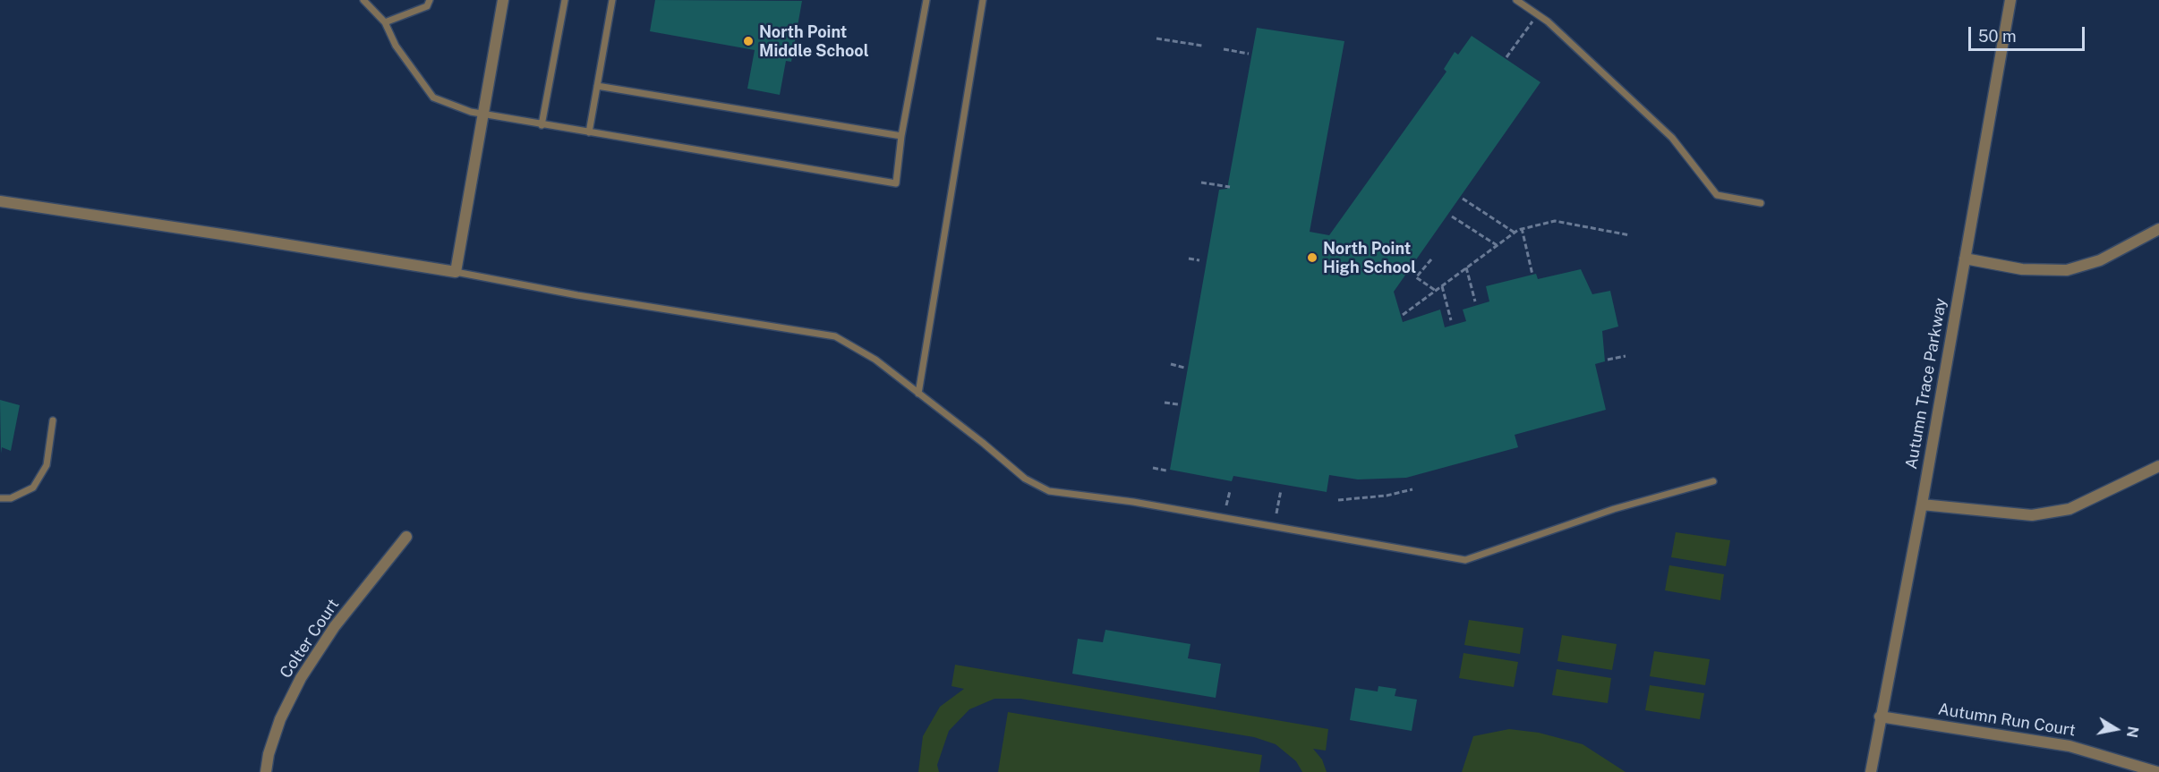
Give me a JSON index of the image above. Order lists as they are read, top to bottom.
{
  "streets": {
    "street": ["Autumn Trace Parkway", "Colter Court", "Autumn Run Court"]
  },
  "crossings": [
    ["Autumn Trace Parkway", "Autumn Run Court"]
  ],
  "places": ["North Point Middle School", "North Point High School"],
  "scale_bar": "50 m",
  "north": "right"
}
